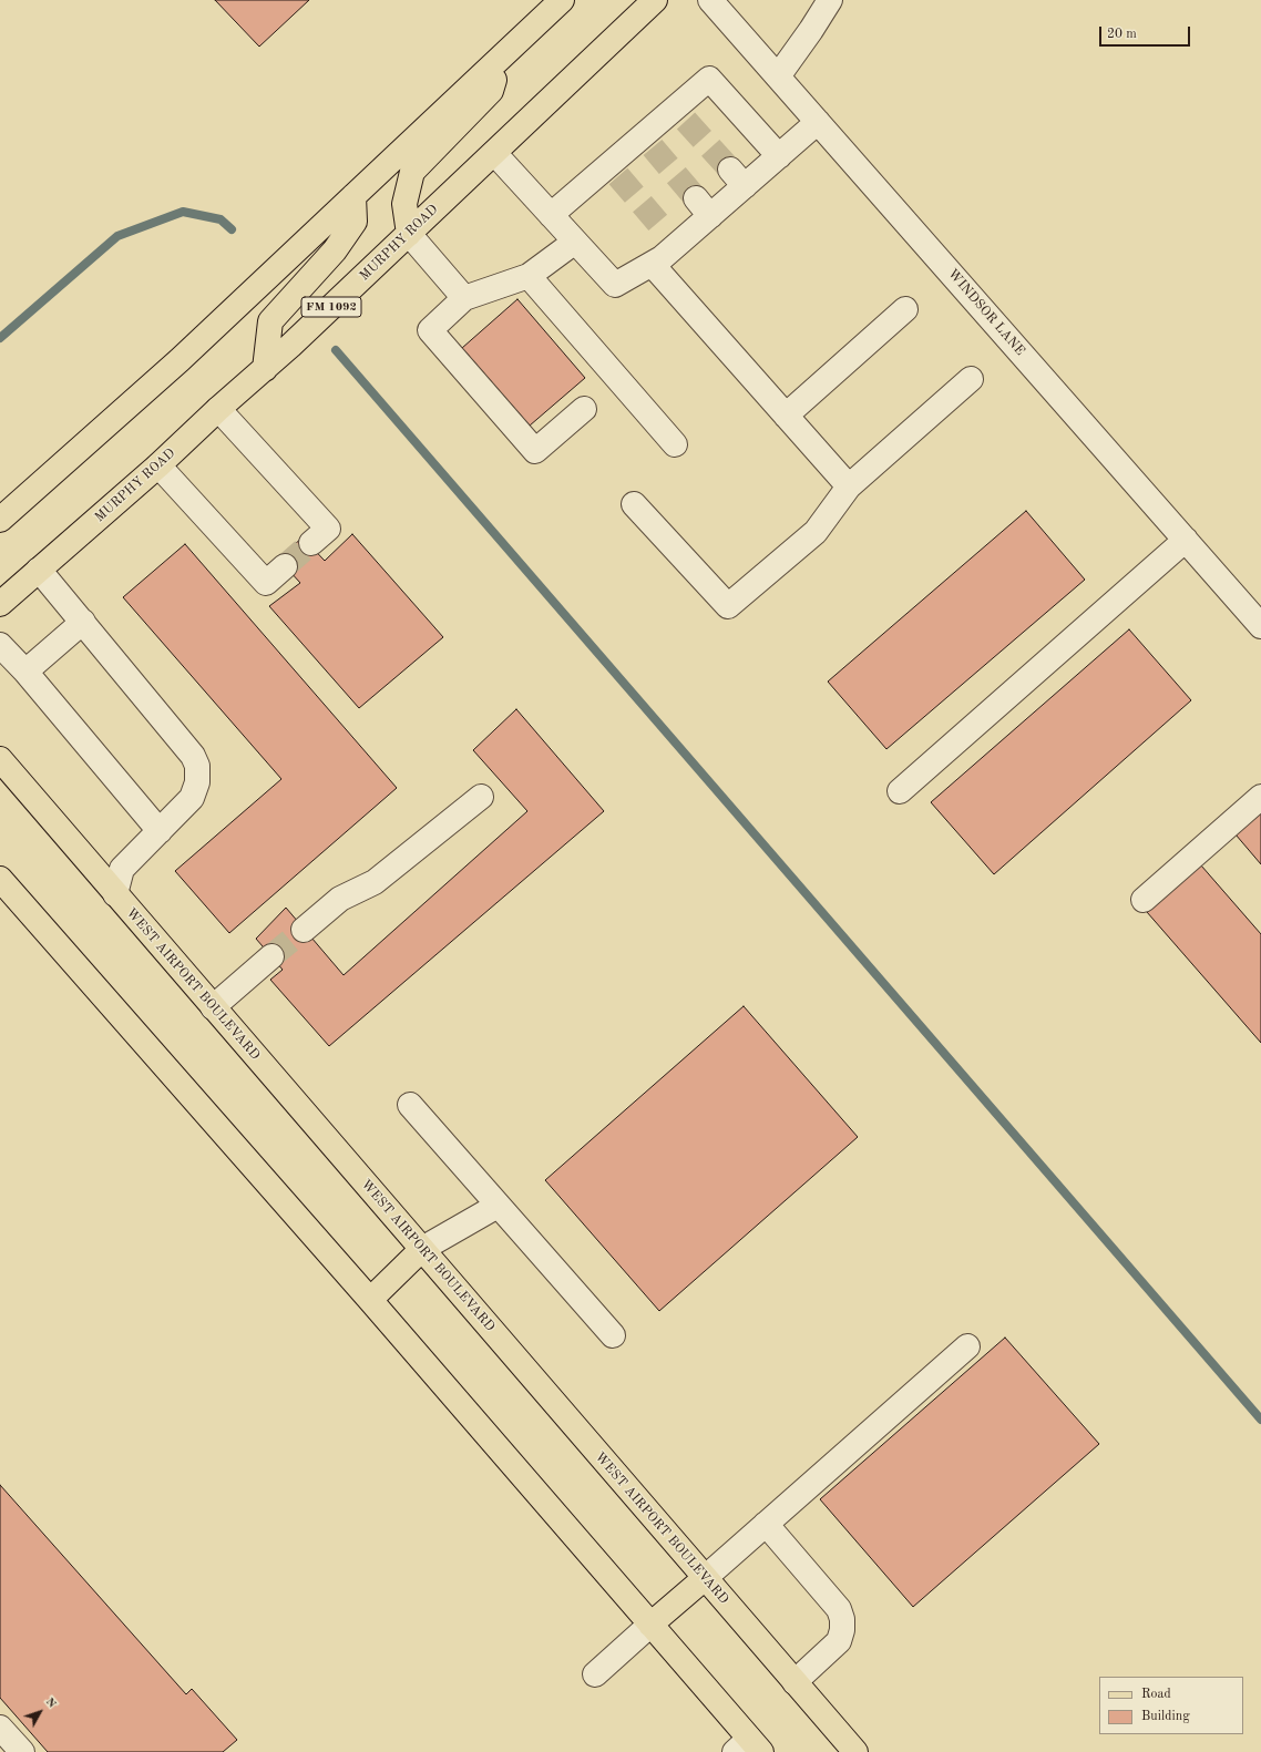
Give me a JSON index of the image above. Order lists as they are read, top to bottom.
{
  "streets": {
    "main road": ["MURPHY ROAD", "FM 1092", "WEST AIRPORT BOULEVARD"],
    "street": ["WINDSOR LANE"]
  },
  "legend": ["Road", "Building"],
  "scale_bar": "20 m",
  "north": "top right"
}
